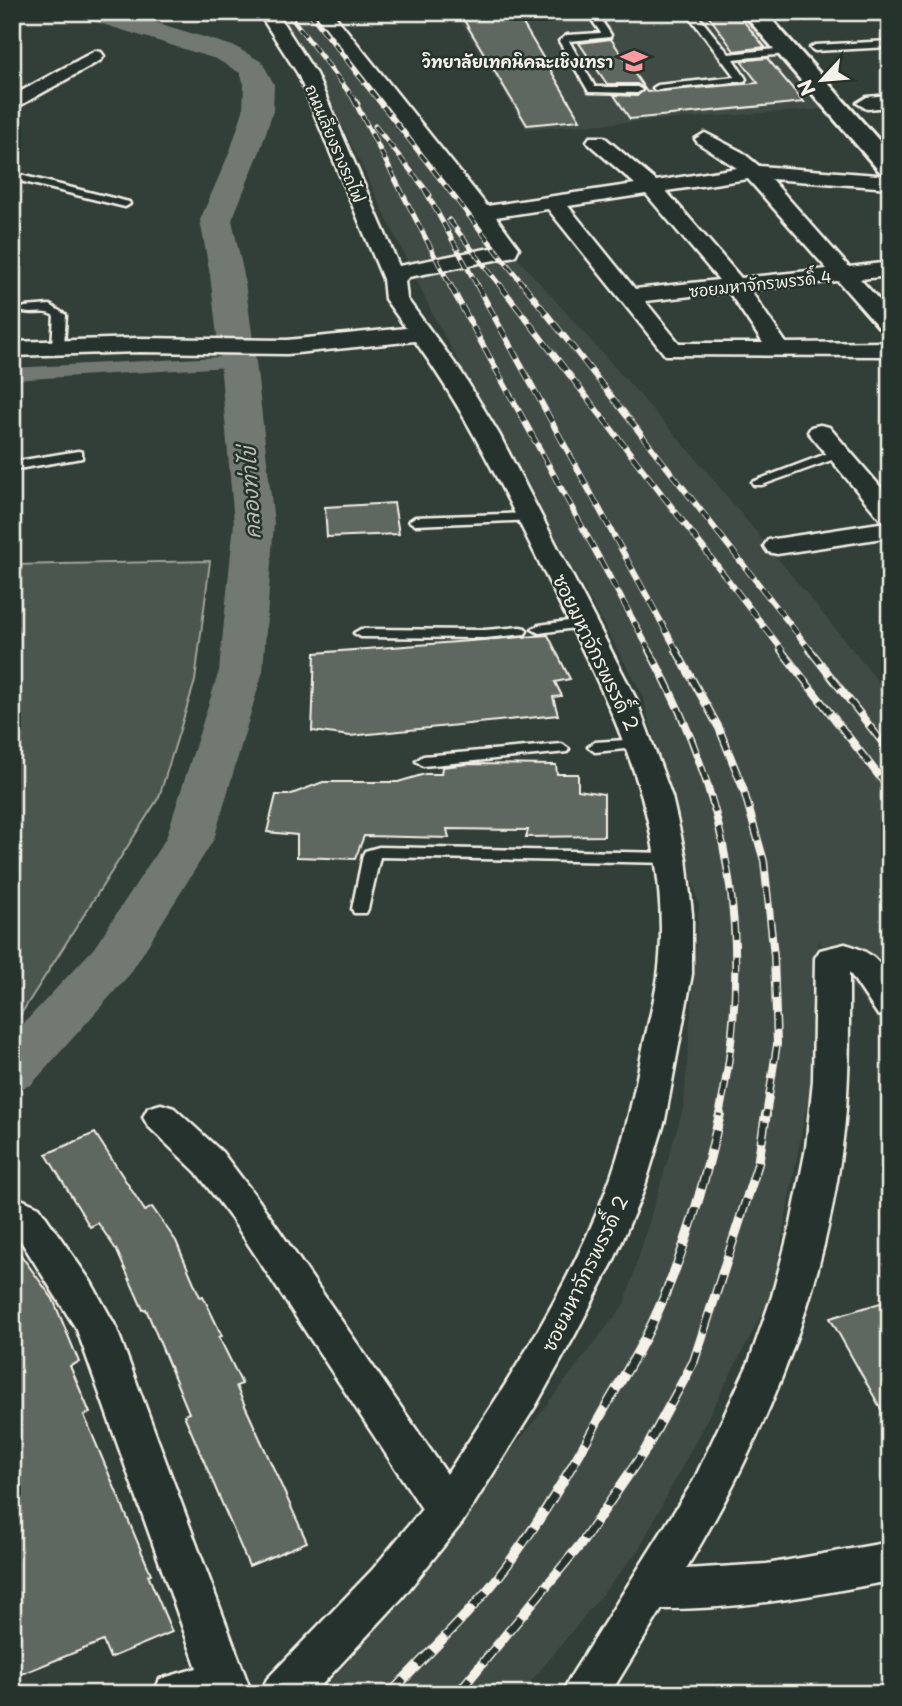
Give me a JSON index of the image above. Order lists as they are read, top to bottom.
{
  "streets": {
    "street": ["ถนนเลียงรางรถไฟ", "ซอยมหาจักรพรรดิ์ 4", "ซอยมหาจักรพรรดิ์ 2"]
  },
  "crossings": [
    ["ถนนเลียงรางรถไฟ", "ซอยมหาจักรพรรดิ์ 2"]
  ],
  "water": ["คลองท่าไข่"],
  "places": {
    "school or university": ["วิทยาลัยเทคนิคฉะเชิงเทรา"]
  },
  "north": "bottom left"
}
